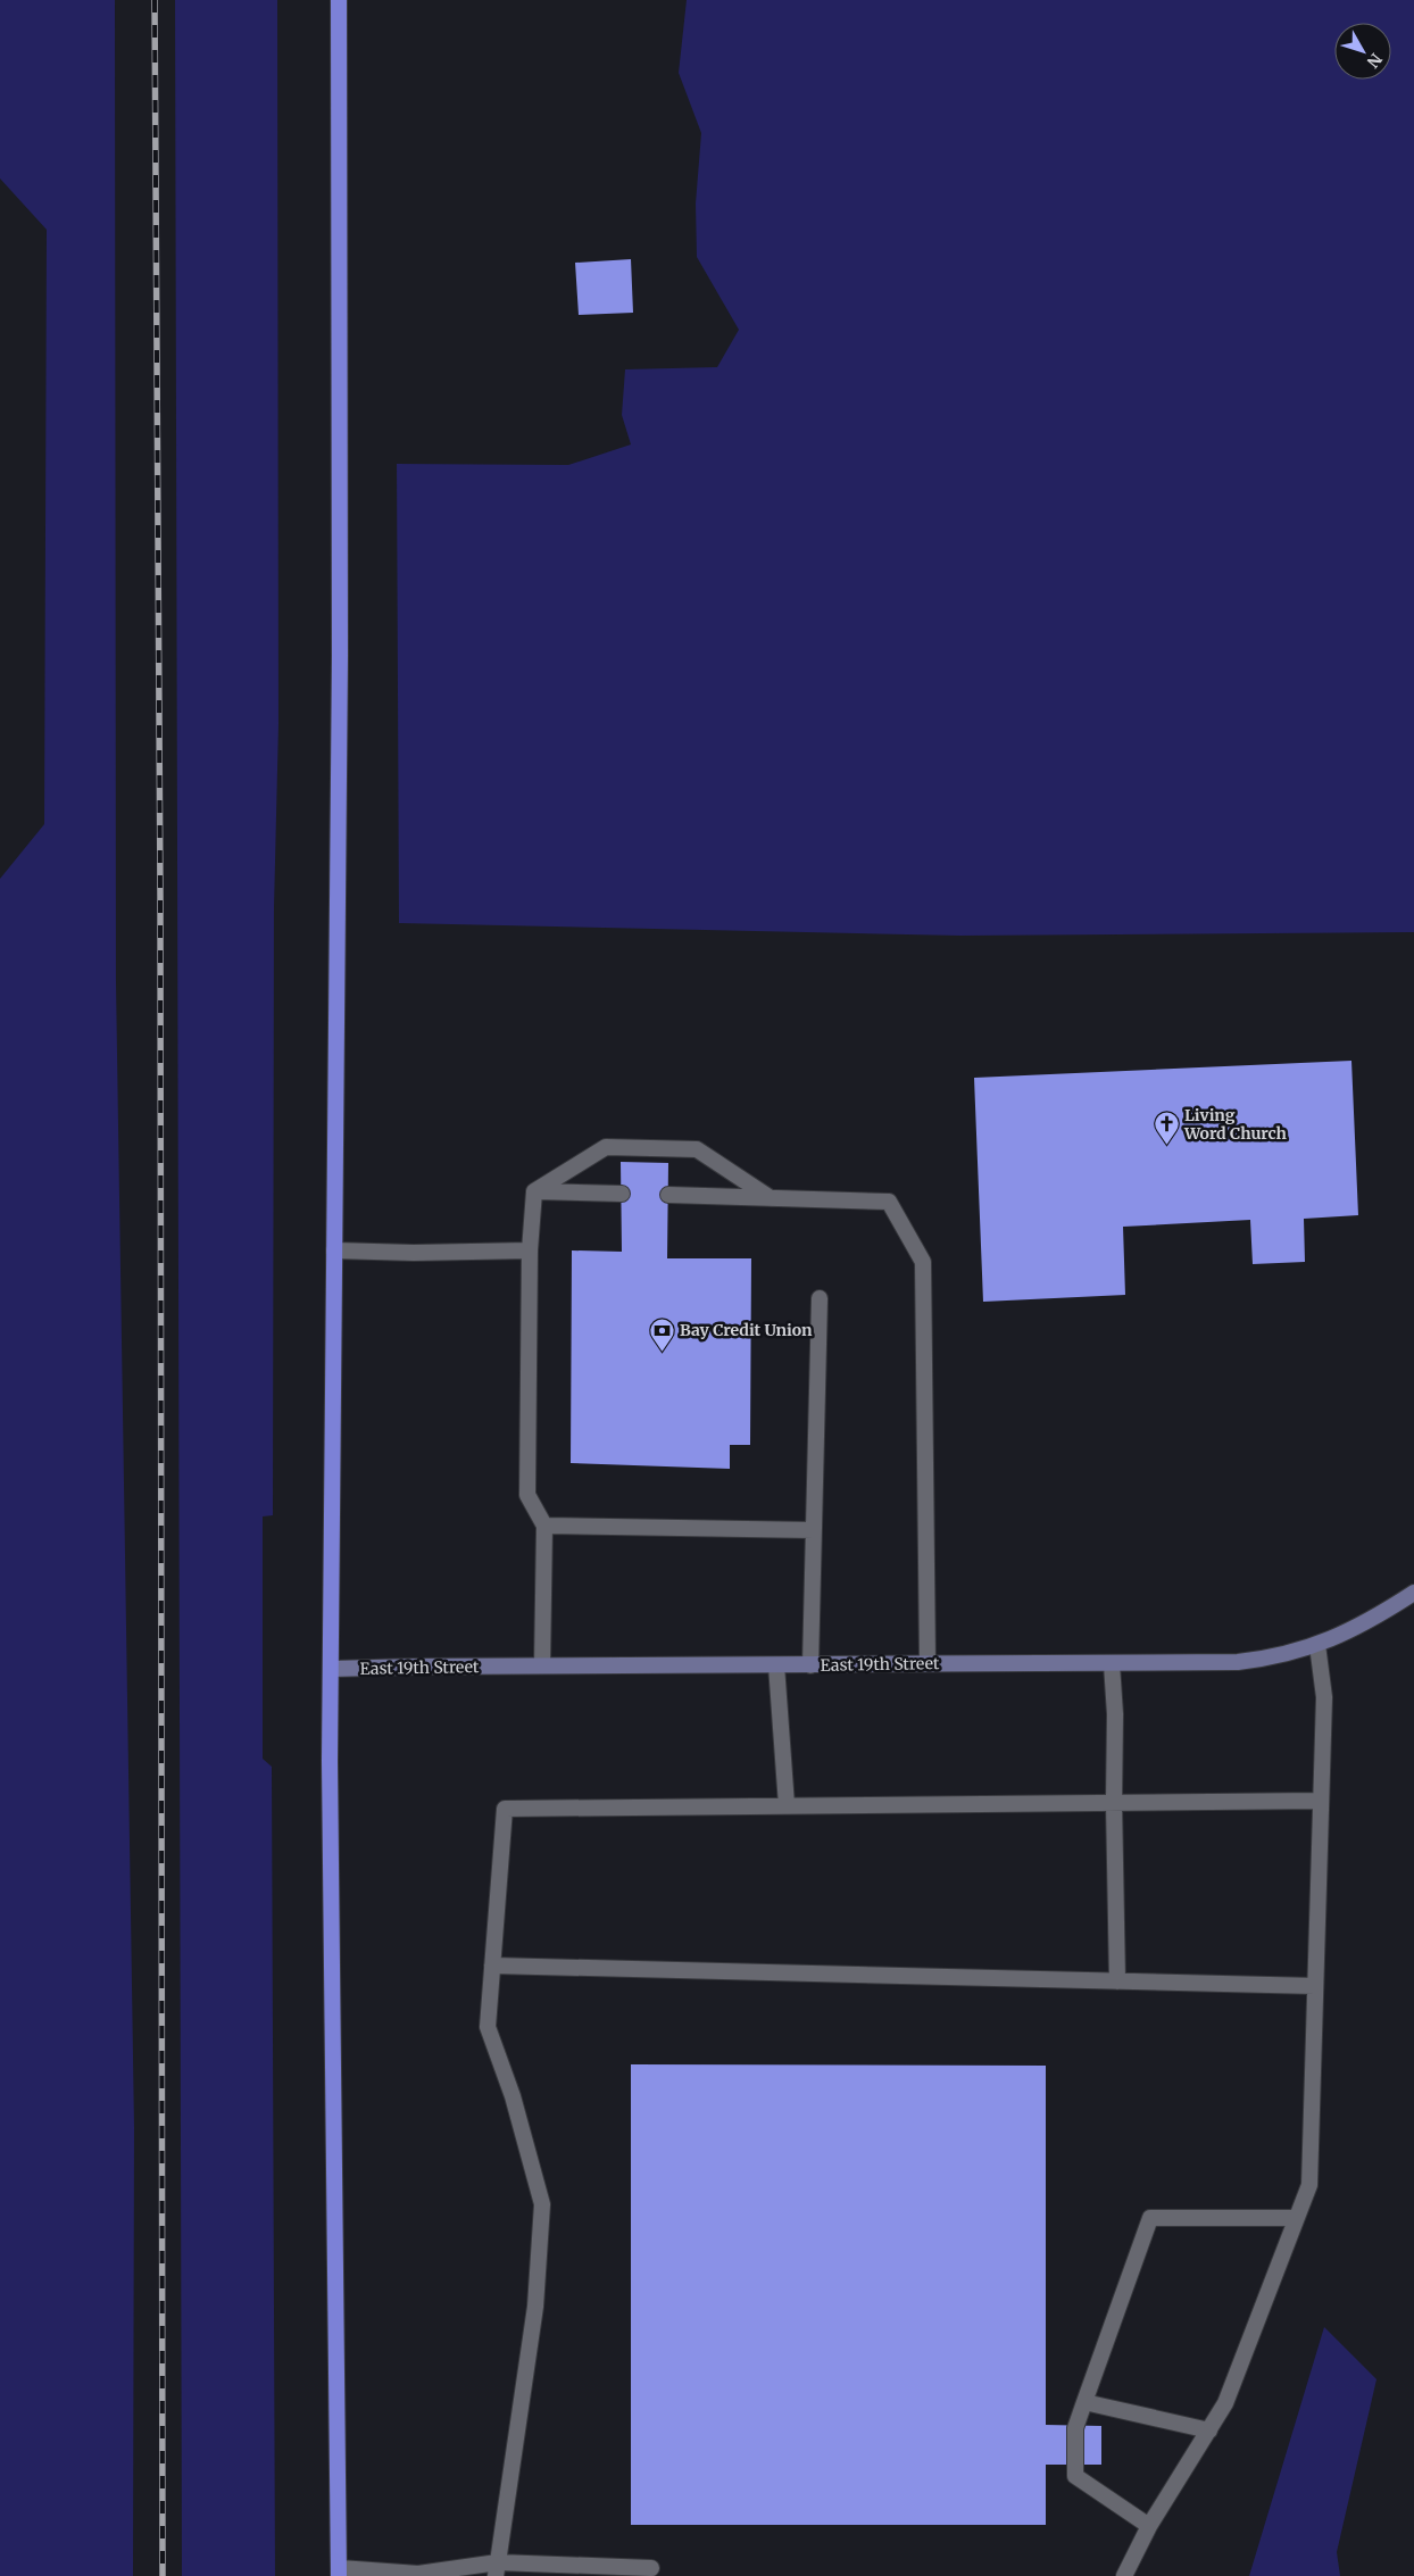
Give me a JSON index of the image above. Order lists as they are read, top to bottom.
{
  "streets": {
    "main road": ["East 19th Street"]
  },
  "places": {
    "church": ["Living Word Church"],
    "bank": ["Bay Credit Union"]
  },
  "north": "bottom right"
}
